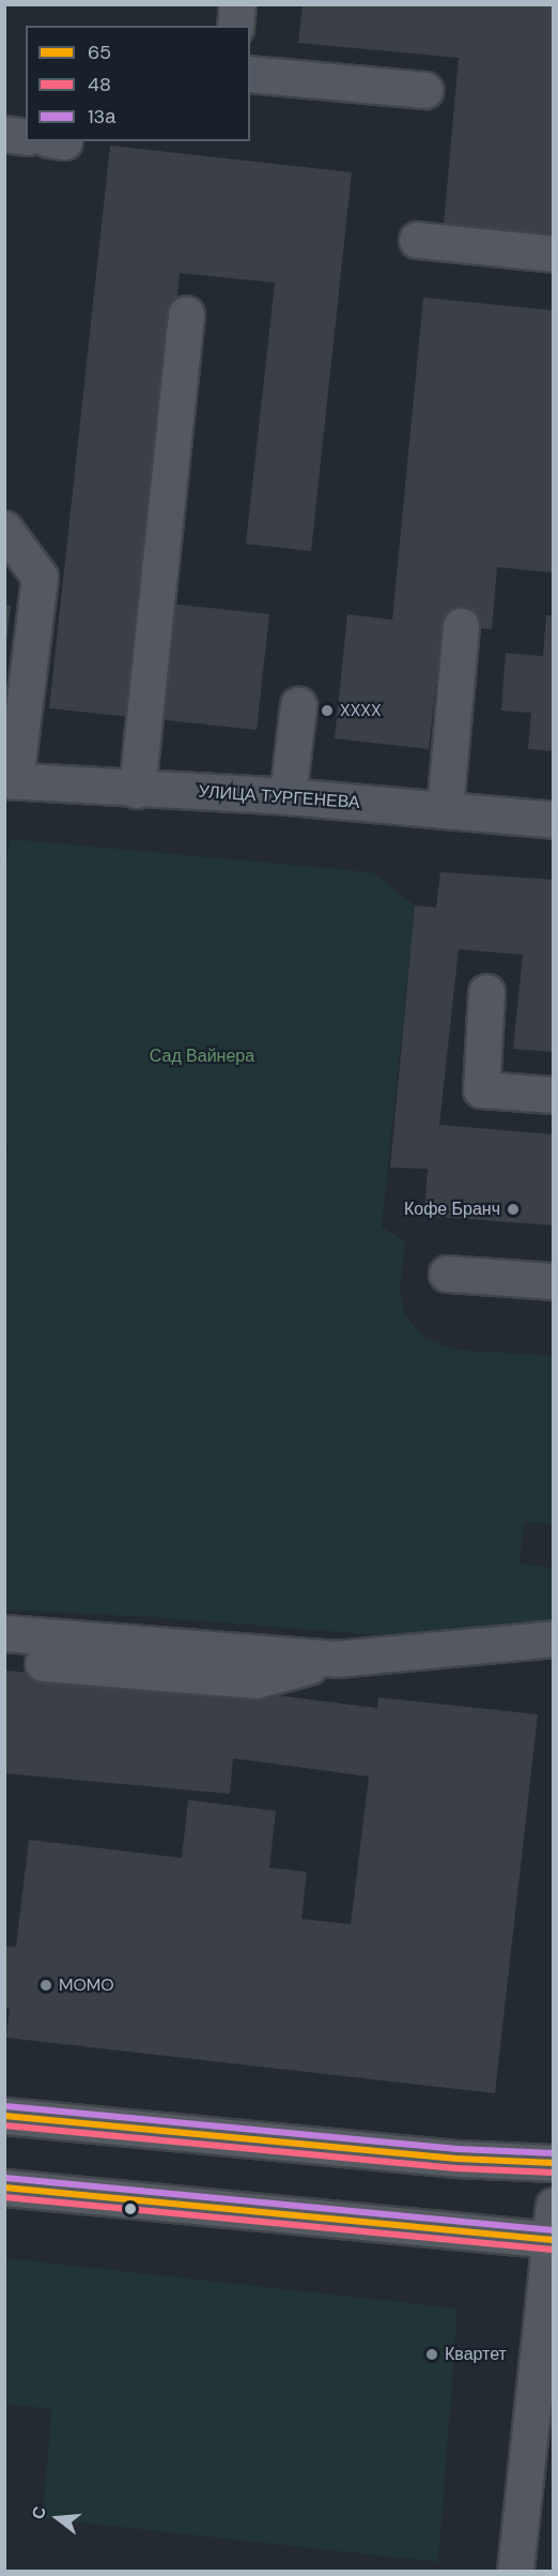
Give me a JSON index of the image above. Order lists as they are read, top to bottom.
{
  "streets": {
    "street": ["УЛИЦА ТУРГЕНЕВА"]
  },
  "parks": ["Сад Вайнера"],
  "places": [
    "XXXX",
    "Кофе Бранч",
    "MOMO",
    "Квартет"
  ],
  "lines": ["transit line 13а", "transit line 65", "transit line 48"],
  "legend": ["65", "48", "13а"],
  "north": "left"
}
